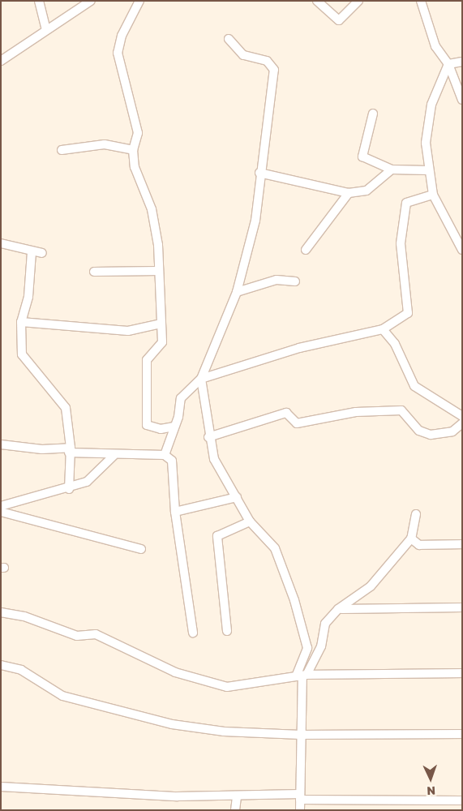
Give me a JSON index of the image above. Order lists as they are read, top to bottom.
{
  "north": "bottom"
}
